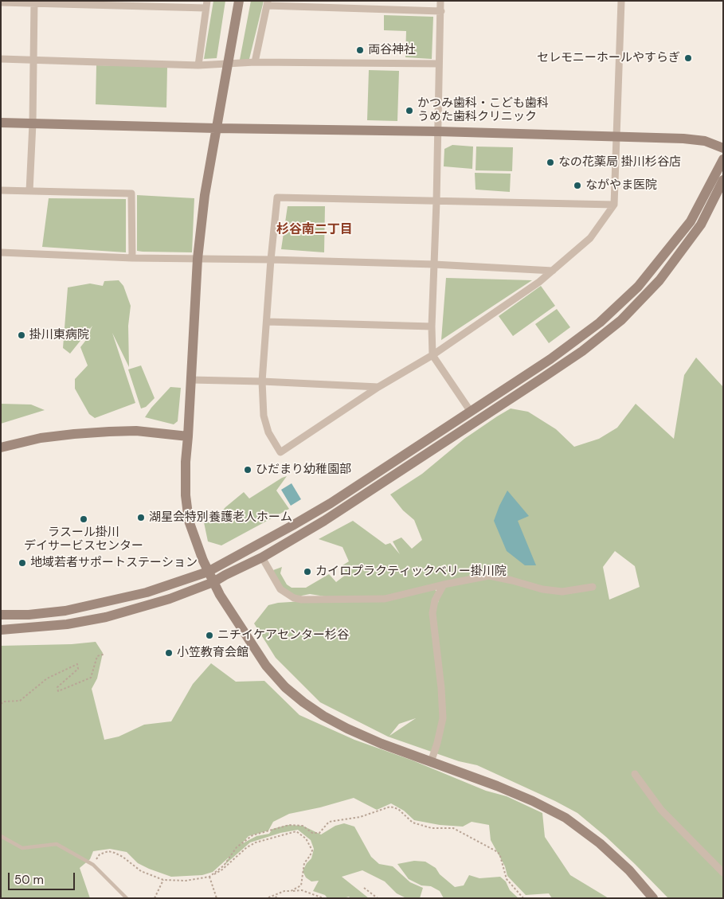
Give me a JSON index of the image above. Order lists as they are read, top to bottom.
{
  "districts": ["杉谷南二丁目"],
  "places": [
    "両谷神社",
    "セレモニーホールやすらぎ",
    "かつみ歯科・こども歯科 うめた歯科クリニック",
    "なの花薬局 掛川杉谷店",
    "ながやま医院",
    "掛川東病院",
    "ひだまり幼稚園部",
    "湖星会特別養護老人ホーム",
    "ラスール掛川 デイサービスセンター",
    "地域若者サポートステーション",
    "カイロプラクティックベリー掛川院",
    "ニチイケアセンター杉谷",
    "小笠教育会館"
  ],
  "scale_bar": "50 m"
}
